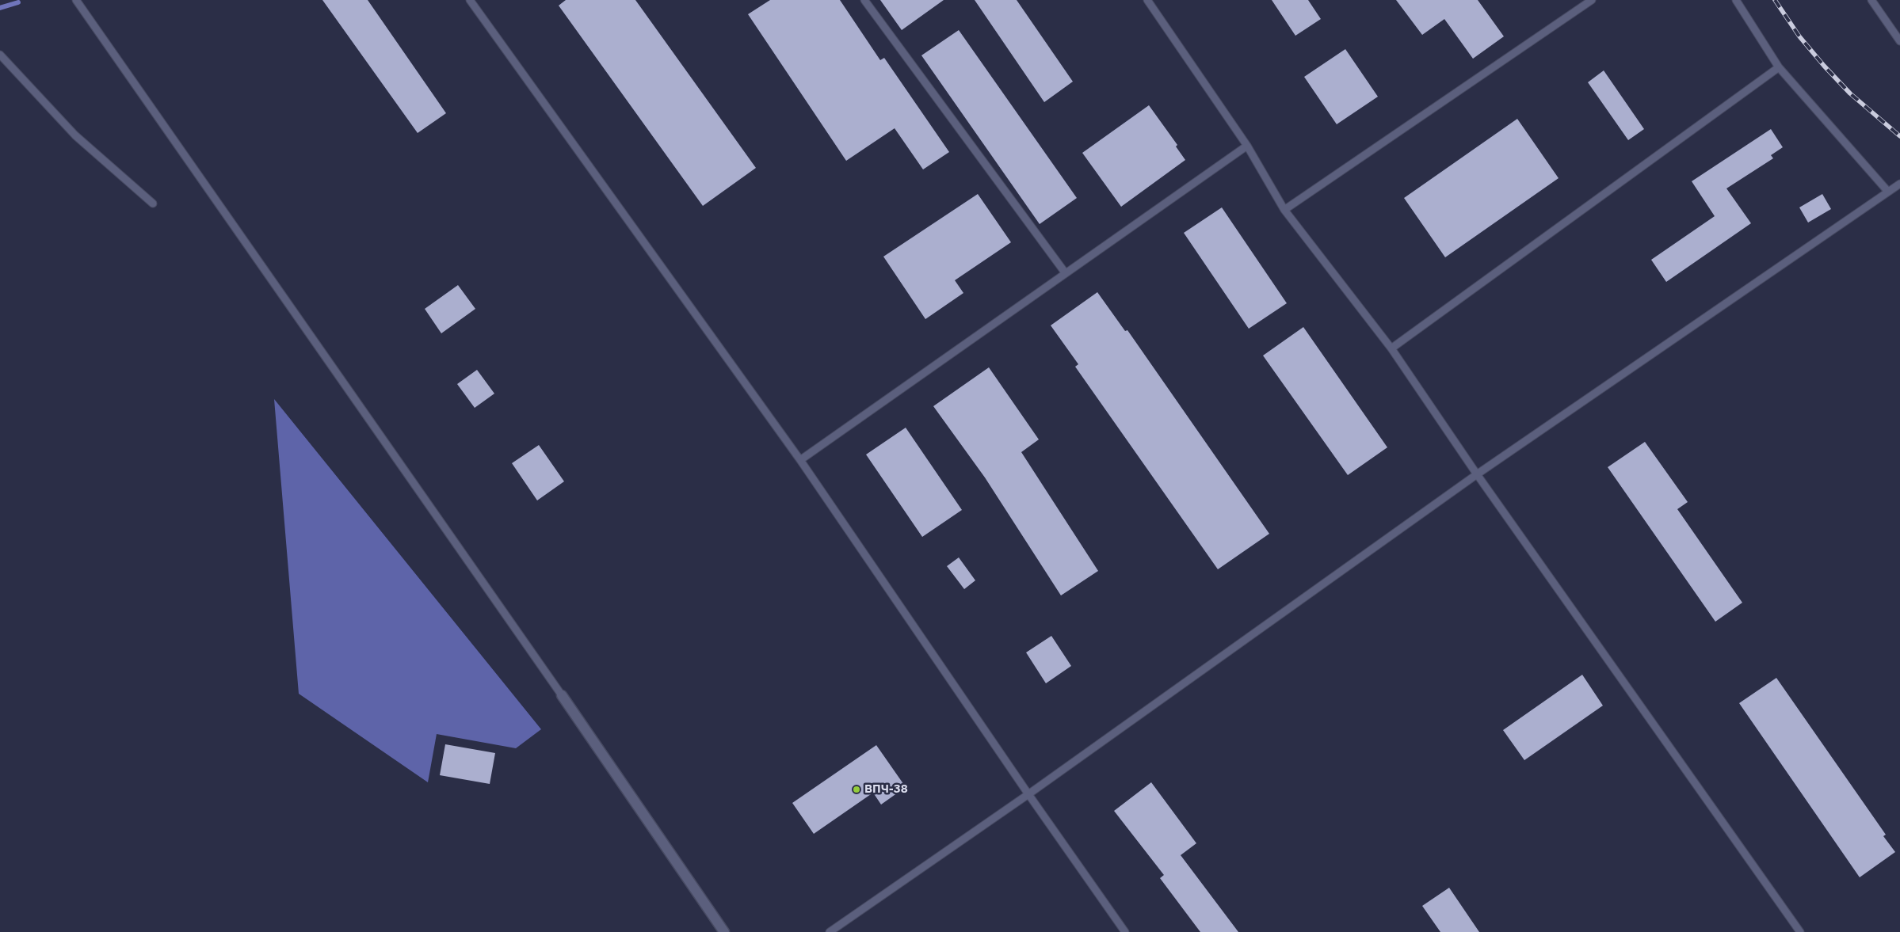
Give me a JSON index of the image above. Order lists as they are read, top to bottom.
{
  "places": ["ВПЧ-38"]
}
